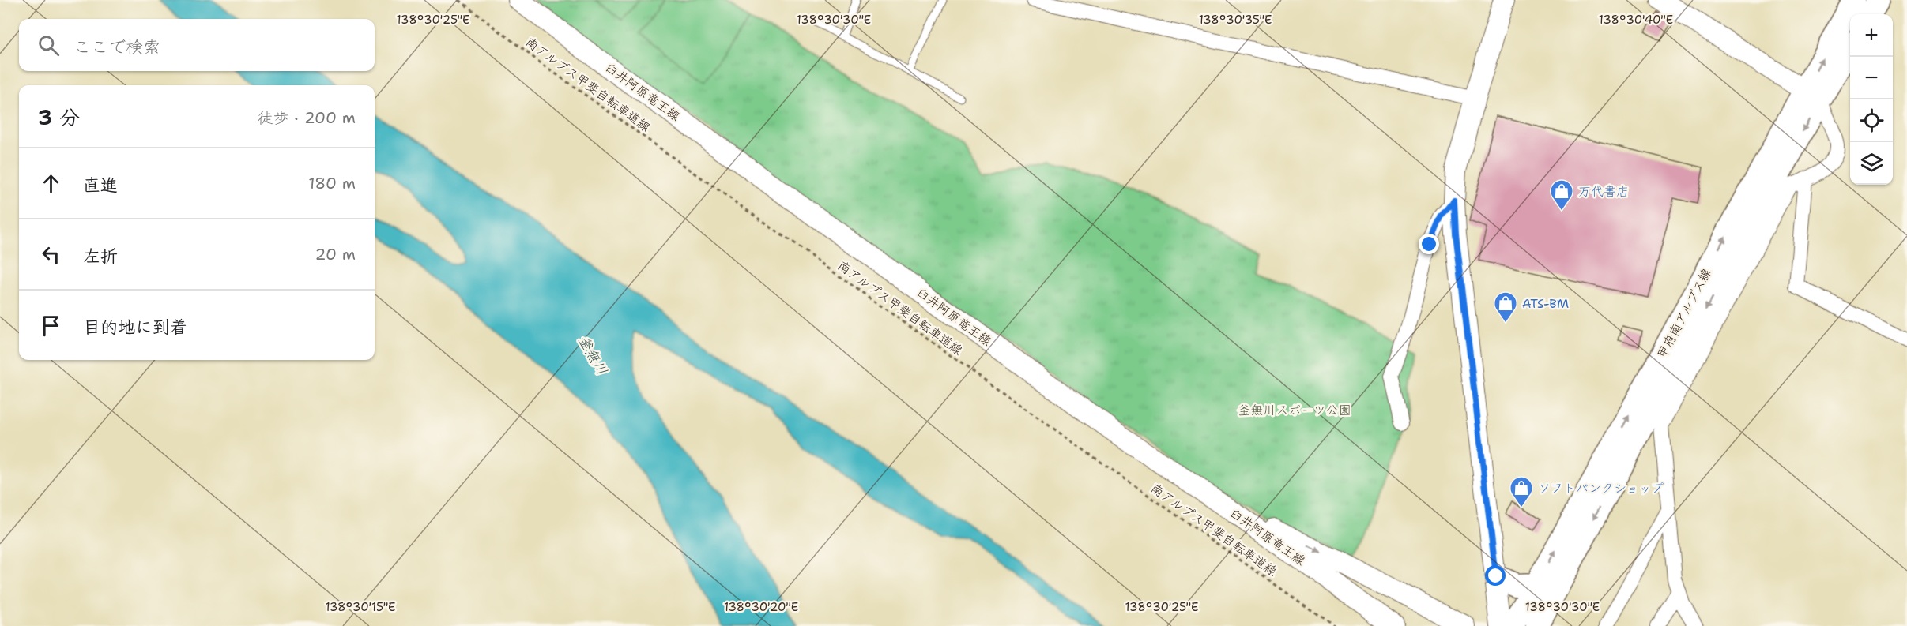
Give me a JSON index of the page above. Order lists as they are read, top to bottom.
{
  "streets": {
    "main road": ["臼井阿原竜王線", "甲府南アルプス線"],
    "path": ["南アルプス甲斐自転車道線"]
  },
  "water": ["釜無川"],
  "parks": ["釜無川スポーツ公園"],
  "places": {
    "shop": ["万代書店", "ATS-BM", "ソフトバンクショップ"]
  },
  "page": {
    "map_buttons": ["+", "−"],
    "search": "ここで検索",
    "heading": ["3 分", "徒歩 · 200 m"],
    "list": [
      ["直進", "180 m"],
      ["左折", "20 m"],
      "目的地に到着"
    ]
  },
  "coordinates": [
    "138°30'35\"E",
    "138°30'25\"E",
    "138°30'30\"E",
    "138°30'40\"E",
    "138°30'15\"E",
    "138°30'20\"E"
  ]
}
